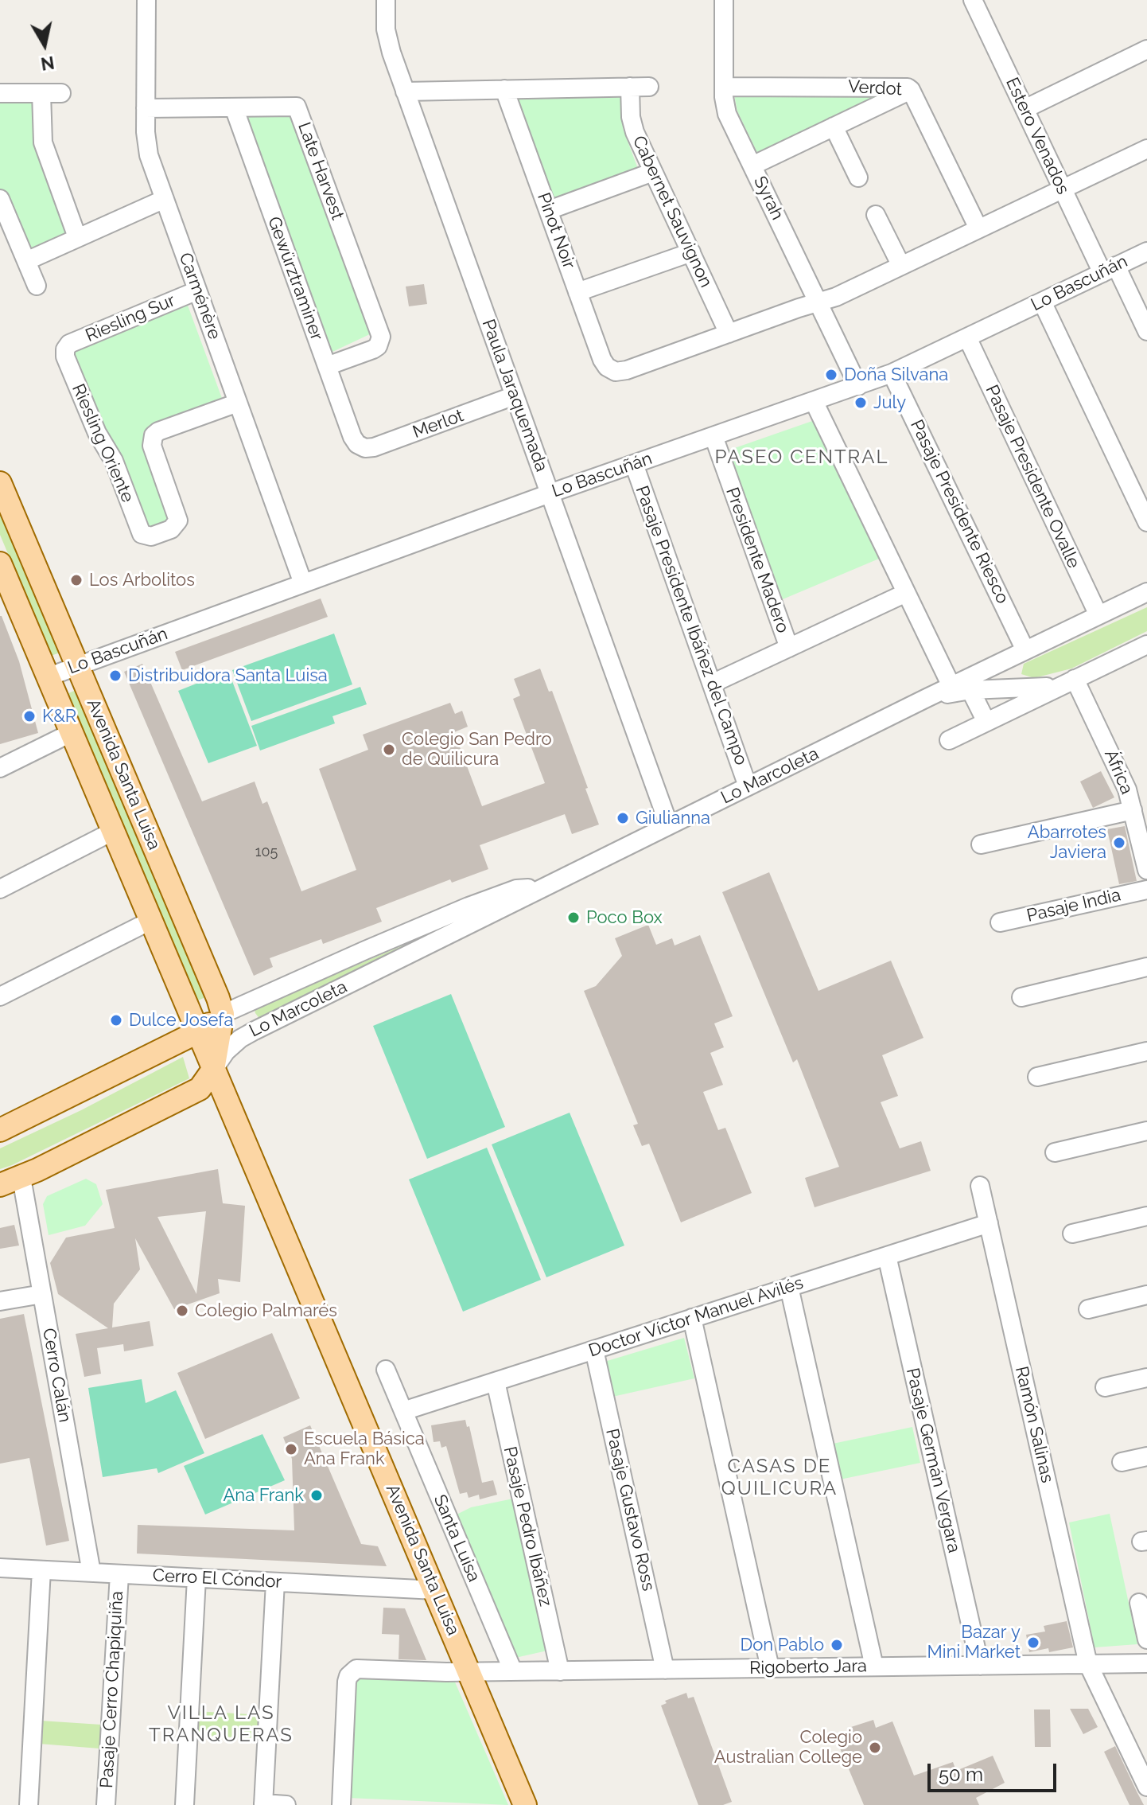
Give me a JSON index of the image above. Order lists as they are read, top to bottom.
{
  "streets": {
    "main road": ["Avenida Santa Luisa", "Lo Marcoleta"],
    "street": [
      "Verdot",
      "Estero Venados",
      "Late Harvest",
      "Syrah",
      "Cabernet Sauvignon",
      "Pinot Noir",
      "Gewürztraminer",
      "Lo Bascuñán",
      "Carménère",
      "Riesling Sur",
      "Paula Jaraquemada",
      "Merlot",
      "Riesling Oriente",
      "Pasaje Presidente Ovalle",
      "Pasaje Presidente Riesco",
      "Presidente Madero",
      "Pasaje Presidente Ibáñez del Campo",
      "África",
      "Pasaje India",
      "Doctor Víctor Manuel Avilés",
      "Cerro Calán",
      "Ramón Salinas",
      "Pasaje Germán Vergara",
      "Pasaje Gustavo Ross",
      "Pasaje Pedro Ibáñez",
      "Santa Luisa",
      "Cerro El Cóndor",
      "Rigoberto Jara",
      "Pasaje Cerro Chapiquiña"
    ]
  },
  "crossings": [
    ["Verdot", "Syrah"],
    ["Estero Venados", "Lo Bascuñán"],
    ["Late Harvest", "Gewürztraminer"],
    ["Late Harvest", "Carménère"],
    ["Syrah", "Lo Bascuñán"],
    ["Cabernet Sauvignon", "Pinot Noir"],
    ["Gewürztraminer", "Merlot"],
    ["Lo Bascuñán", "Carménère"],
    ["Lo Bascuñán", "Paula Jaraquemada"],
    ["Lo Bascuñán", "Pasaje Presidente Ovalle"],
    ["Lo Bascuñán", "Pasaje Presidente Riesco"],
    ["Lo Bascuñán", "Presidente Madero"],
    ["Lo Bascuñán", "Pasaje Presidente Ibáñez del Campo"],
    ["Lo Bascuñán", "Avenida Santa Luisa"],
    ["Carménère", "Riesling Sur"],
    ["Carménère", "Riesling Oriente"],
    ["Riesling Sur", "Riesling Oriente"],
    ["Paula Jaraquemada", "Merlot"],
    ["Paula Jaraquemada", "Lo Marcoleta"],
    ["Pasaje Presidente Ovalle", "Lo Marcoleta"],
    ["Pasaje Presidente Riesco", "Lo Marcoleta"],
    ["Pasaje Presidente Ibáñez del Campo", "Lo Marcoleta"],
    ["África", "Lo Marcoleta"],
    ["Avenida Santa Luisa", "Lo Marcoleta"],
    ["Avenida Santa Luisa", "Cerro El Cóndor"],
    ["Avenida Santa Luisa", "Rigoberto Jara"],
    ["Lo Marcoleta", "Cerro Calán"],
    ["Doctor Víctor Manuel Avilés", "Ramón Salinas"],
    ["Doctor Víctor Manuel Avilés", "Pasaje Germán Vergara"],
    ["Doctor Víctor Manuel Avilés", "Pasaje Gustavo Ross"],
    ["Doctor Víctor Manuel Avilés", "Pasaje Pedro Ibáñez"],
    ["Doctor Víctor Manuel Avilés", "Santa Luisa"],
    ["Cerro Calán", "Cerro El Cóndor"],
    ["Ramón Salinas", "Rigoberto Jara"],
    ["Pasaje Germán Vergara", "Rigoberto Jara"],
    ["Pasaje Gustavo Ross", "Rigoberto Jara"],
    ["Pasaje Pedro Ibáñez", "Rigoberto Jara"],
    ["Santa Luisa", "Rigoberto Jara"],
    ["Cerro El Cóndor", "Pasaje Cerro Chapiquiña"]
  ],
  "districts": ["PASEO CENTRAL", "CASAS DE QUILICURA", "VILLA LAS TRANQUERAS"],
  "places": [
    "Doña Silvana",
    "July",
    "Los Arbolitos",
    "Distribuidora Santa Luisa",
    "K&R",
    "Colegio San Pedro de Quilicura",
    "Giulianna",
    "Abarrotes Javiera",
    "Poco Box",
    "Dulce Josefa",
    "Colegio Palmarés",
    "Escuela Básica Ana Frank",
    "Ana Frank",
    "Bazar y Mini Market",
    "Don Pablo",
    "Colegio Australian College"
  ],
  "house_numbers": ["105"],
  "scale_bar": "50 m",
  "north": "bottom"
}
